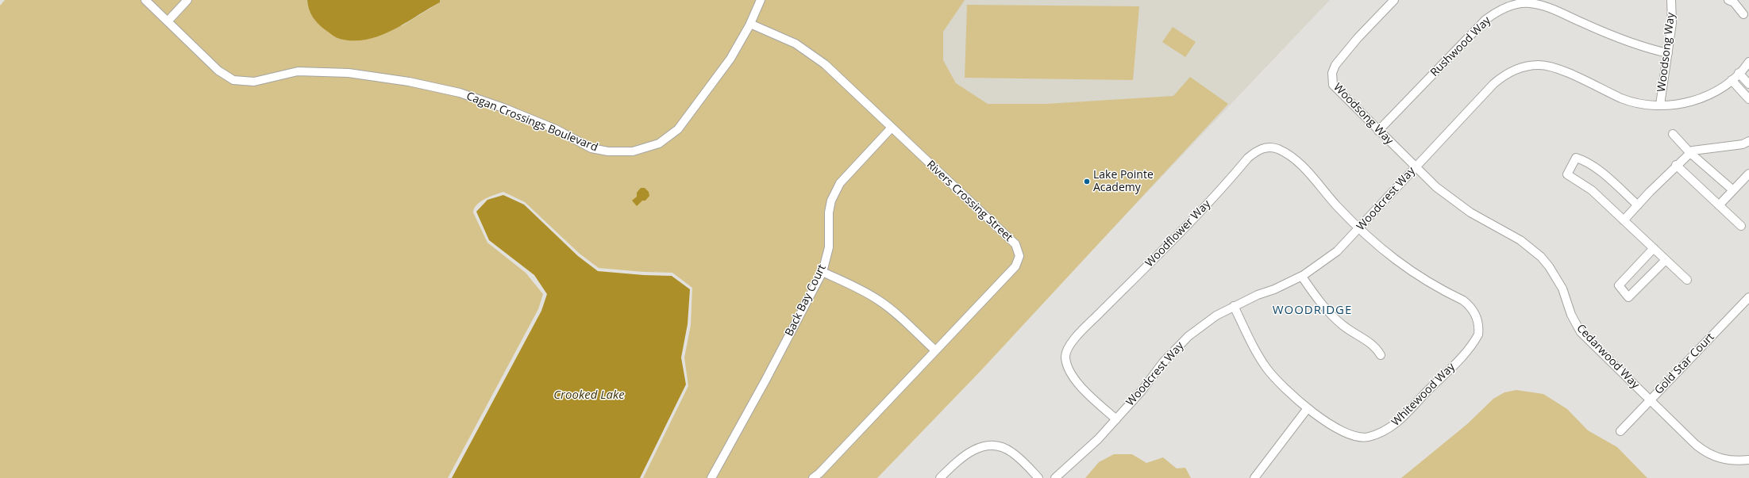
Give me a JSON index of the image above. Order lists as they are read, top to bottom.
{
  "streets": {
    "street": [
      "Rushwood Way",
      "Woodsong Way",
      "Cagan Crossings Boulevard",
      "Woodcrest Way",
      "Rivers Crossing Street",
      "Woodflower Way",
      "Back Bay Court",
      "Cedarwood Way",
      "Gold Star Court",
      "Whitewood Way"
    ]
  },
  "crossings": [
    ["Rushwood Way", "Woodsong Way"],
    ["Woodsong Way", "Woodcrest Way"],
    ["Woodsong Way", "Cedarwood Way"],
    ["Cagan Crossings Boulevard", "Rivers Crossing Street"],
    ["Woodcrest Way", "Woodflower Way"],
    ["Woodcrest Way", "Cedarwood Way"],
    ["Woodcrest Way", "Whitewood Way"],
    ["Rivers Crossing Street", "Back Bay Court"],
    ["Woodflower Way", "Whitewood Way"],
    ["Cedarwood Way", "Gold Star Court"]
  ],
  "districts": ["WOODRIDGE"],
  "water": ["Crooked Lake"],
  "places": ["Lake Pointe Academy"]
}
